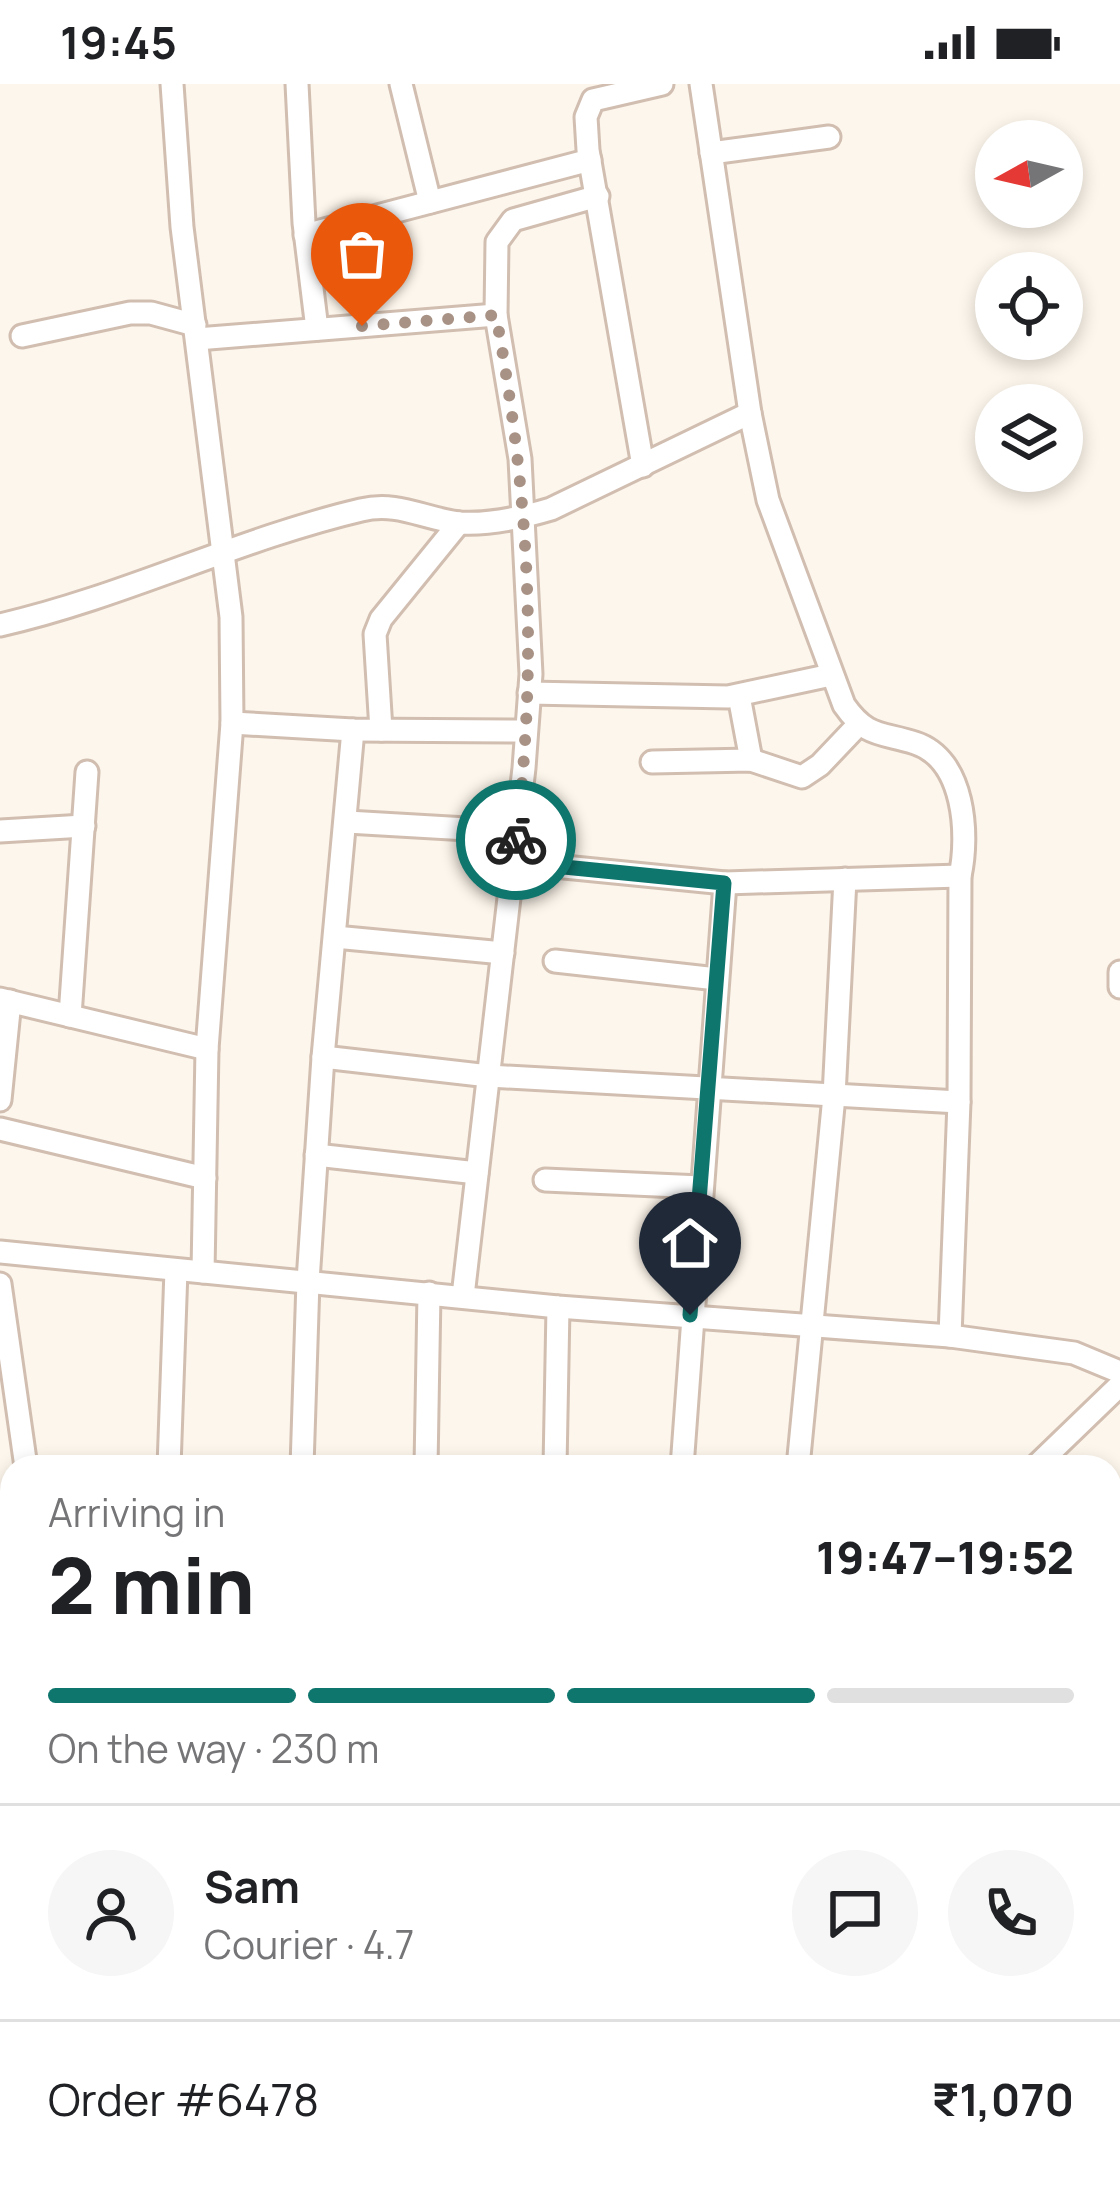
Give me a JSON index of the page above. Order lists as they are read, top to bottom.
{
  "north": "left",
  "page": {
    "status": "19:45",
    "heading": ["2 min", "Arriving in", "19:47–19:52"],
    "panel": [
      "Sam",
      "Courier · 4.7",
      "Order #6478",
      "₹1,070"
    ],
    "bar": "On the way · 230 m"
  }
}
